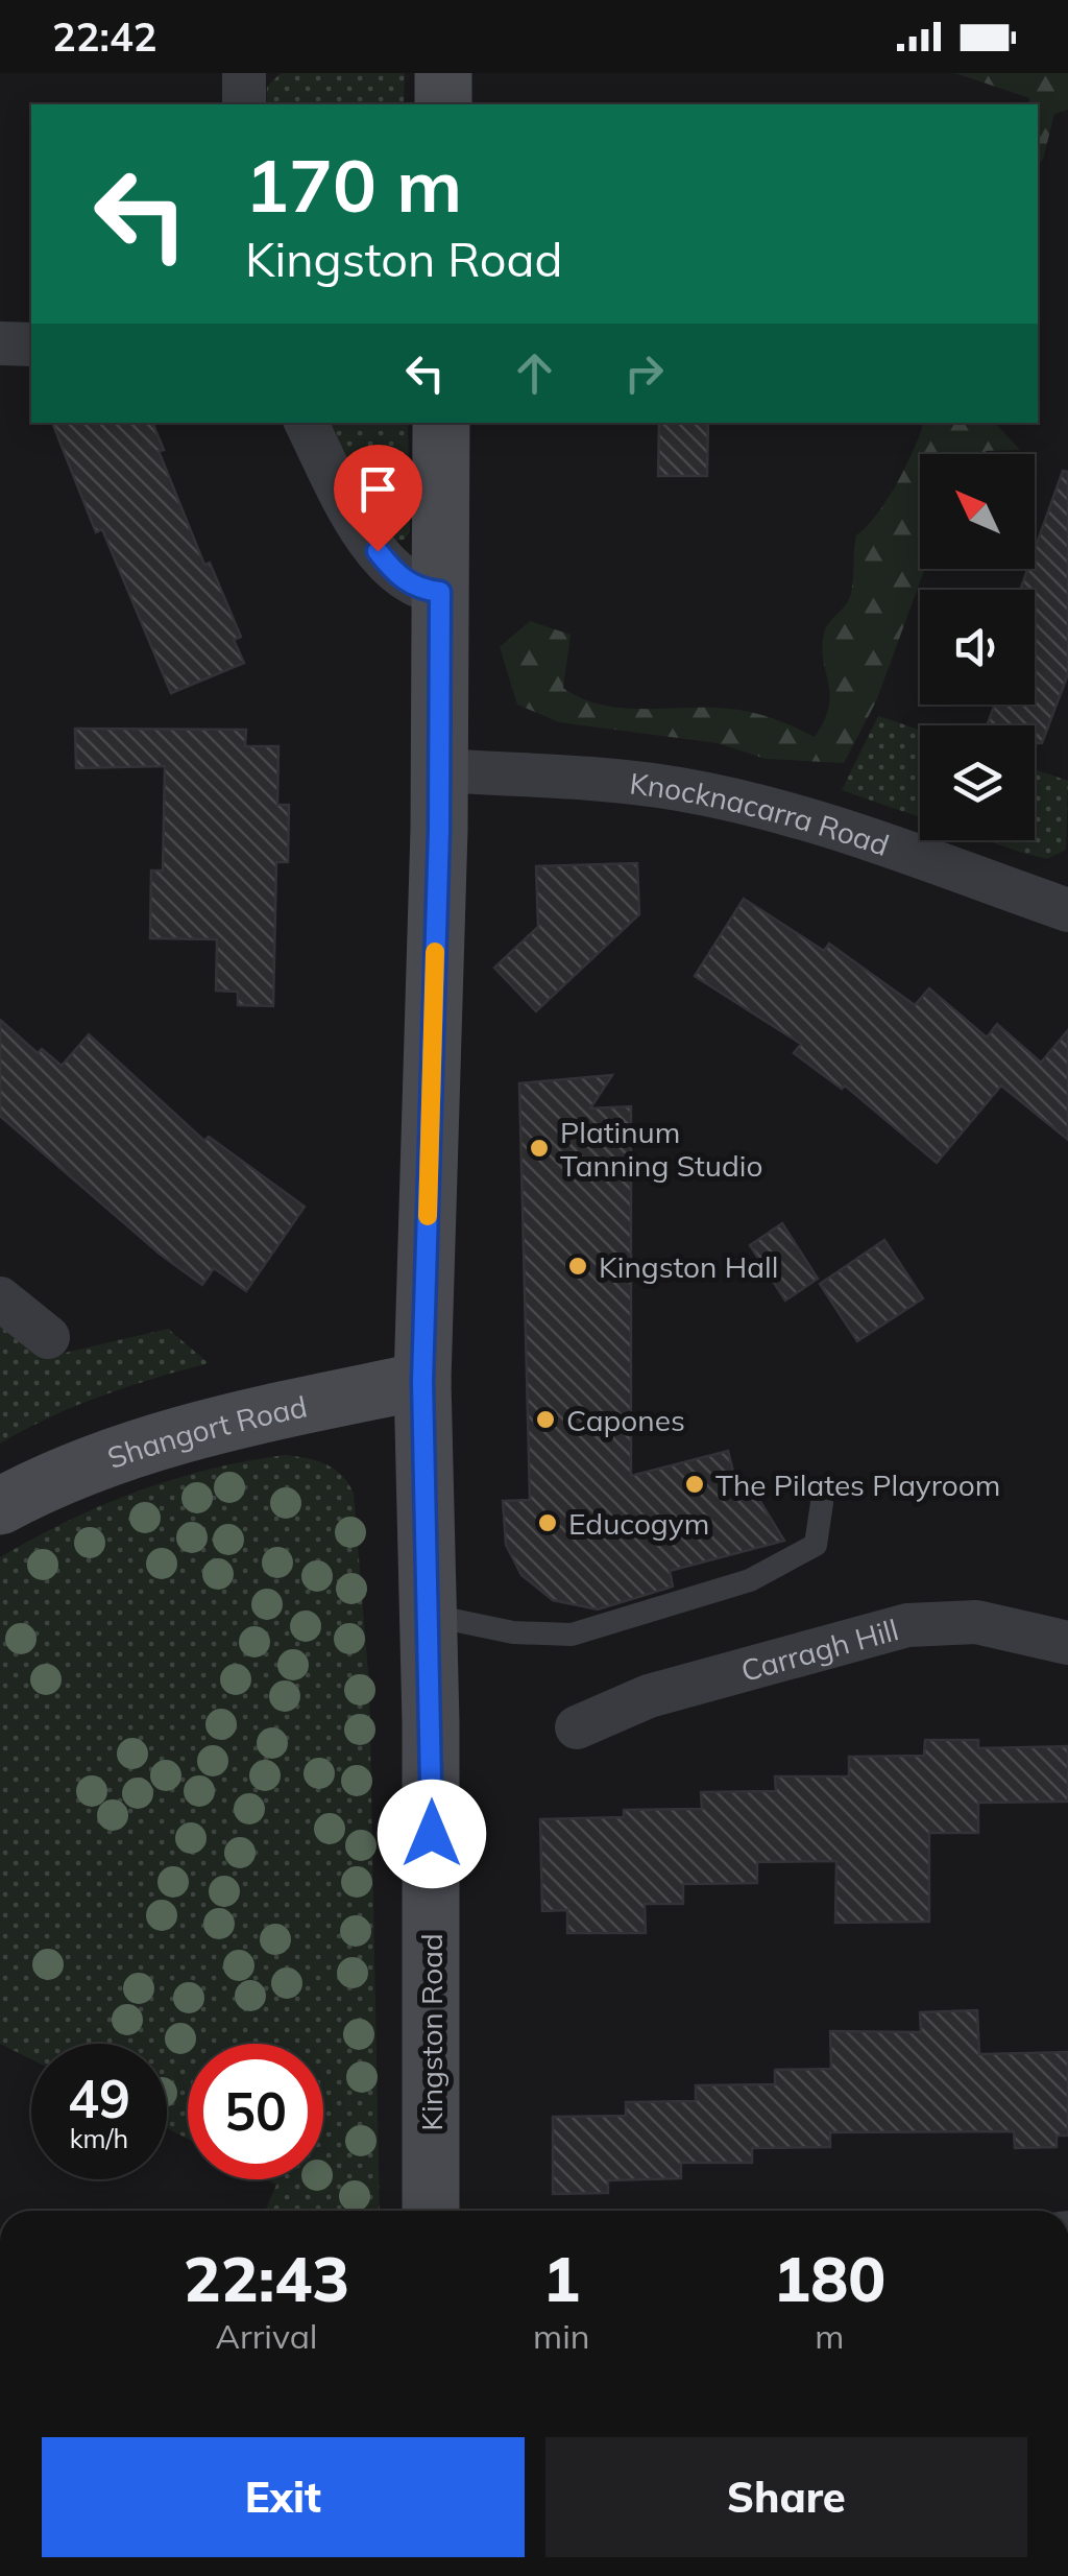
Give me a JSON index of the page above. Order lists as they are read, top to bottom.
{
  "streets": {
    "main road": ["Shangort Road", "Kingston Road"],
    "street": ["Knocknacarra Road", "Carragh Hill"]
  },
  "crossings": [
    ["Knocknacarra Road", "Kingston Road"],
    ["Shangort Road", "Kingston Road"]
  ],
  "places": [
    "Platinum Tanning Studio",
    "Kingston Hall",
    "Capones",
    "The Pilates Playroom",
    "Educogym"
  ],
  "north": "top left",
  "page": {
    "status": "22:42",
    "turn": ["170 m", "Kingston Road"],
    "speed": "49 km/h",
    "limit": "50",
    "eta": [
      "22:43",
      "Arrival",
      "1",
      "min",
      "180",
      "m"
    ],
    "buttons": ["Exit", "Share"]
  }
}
